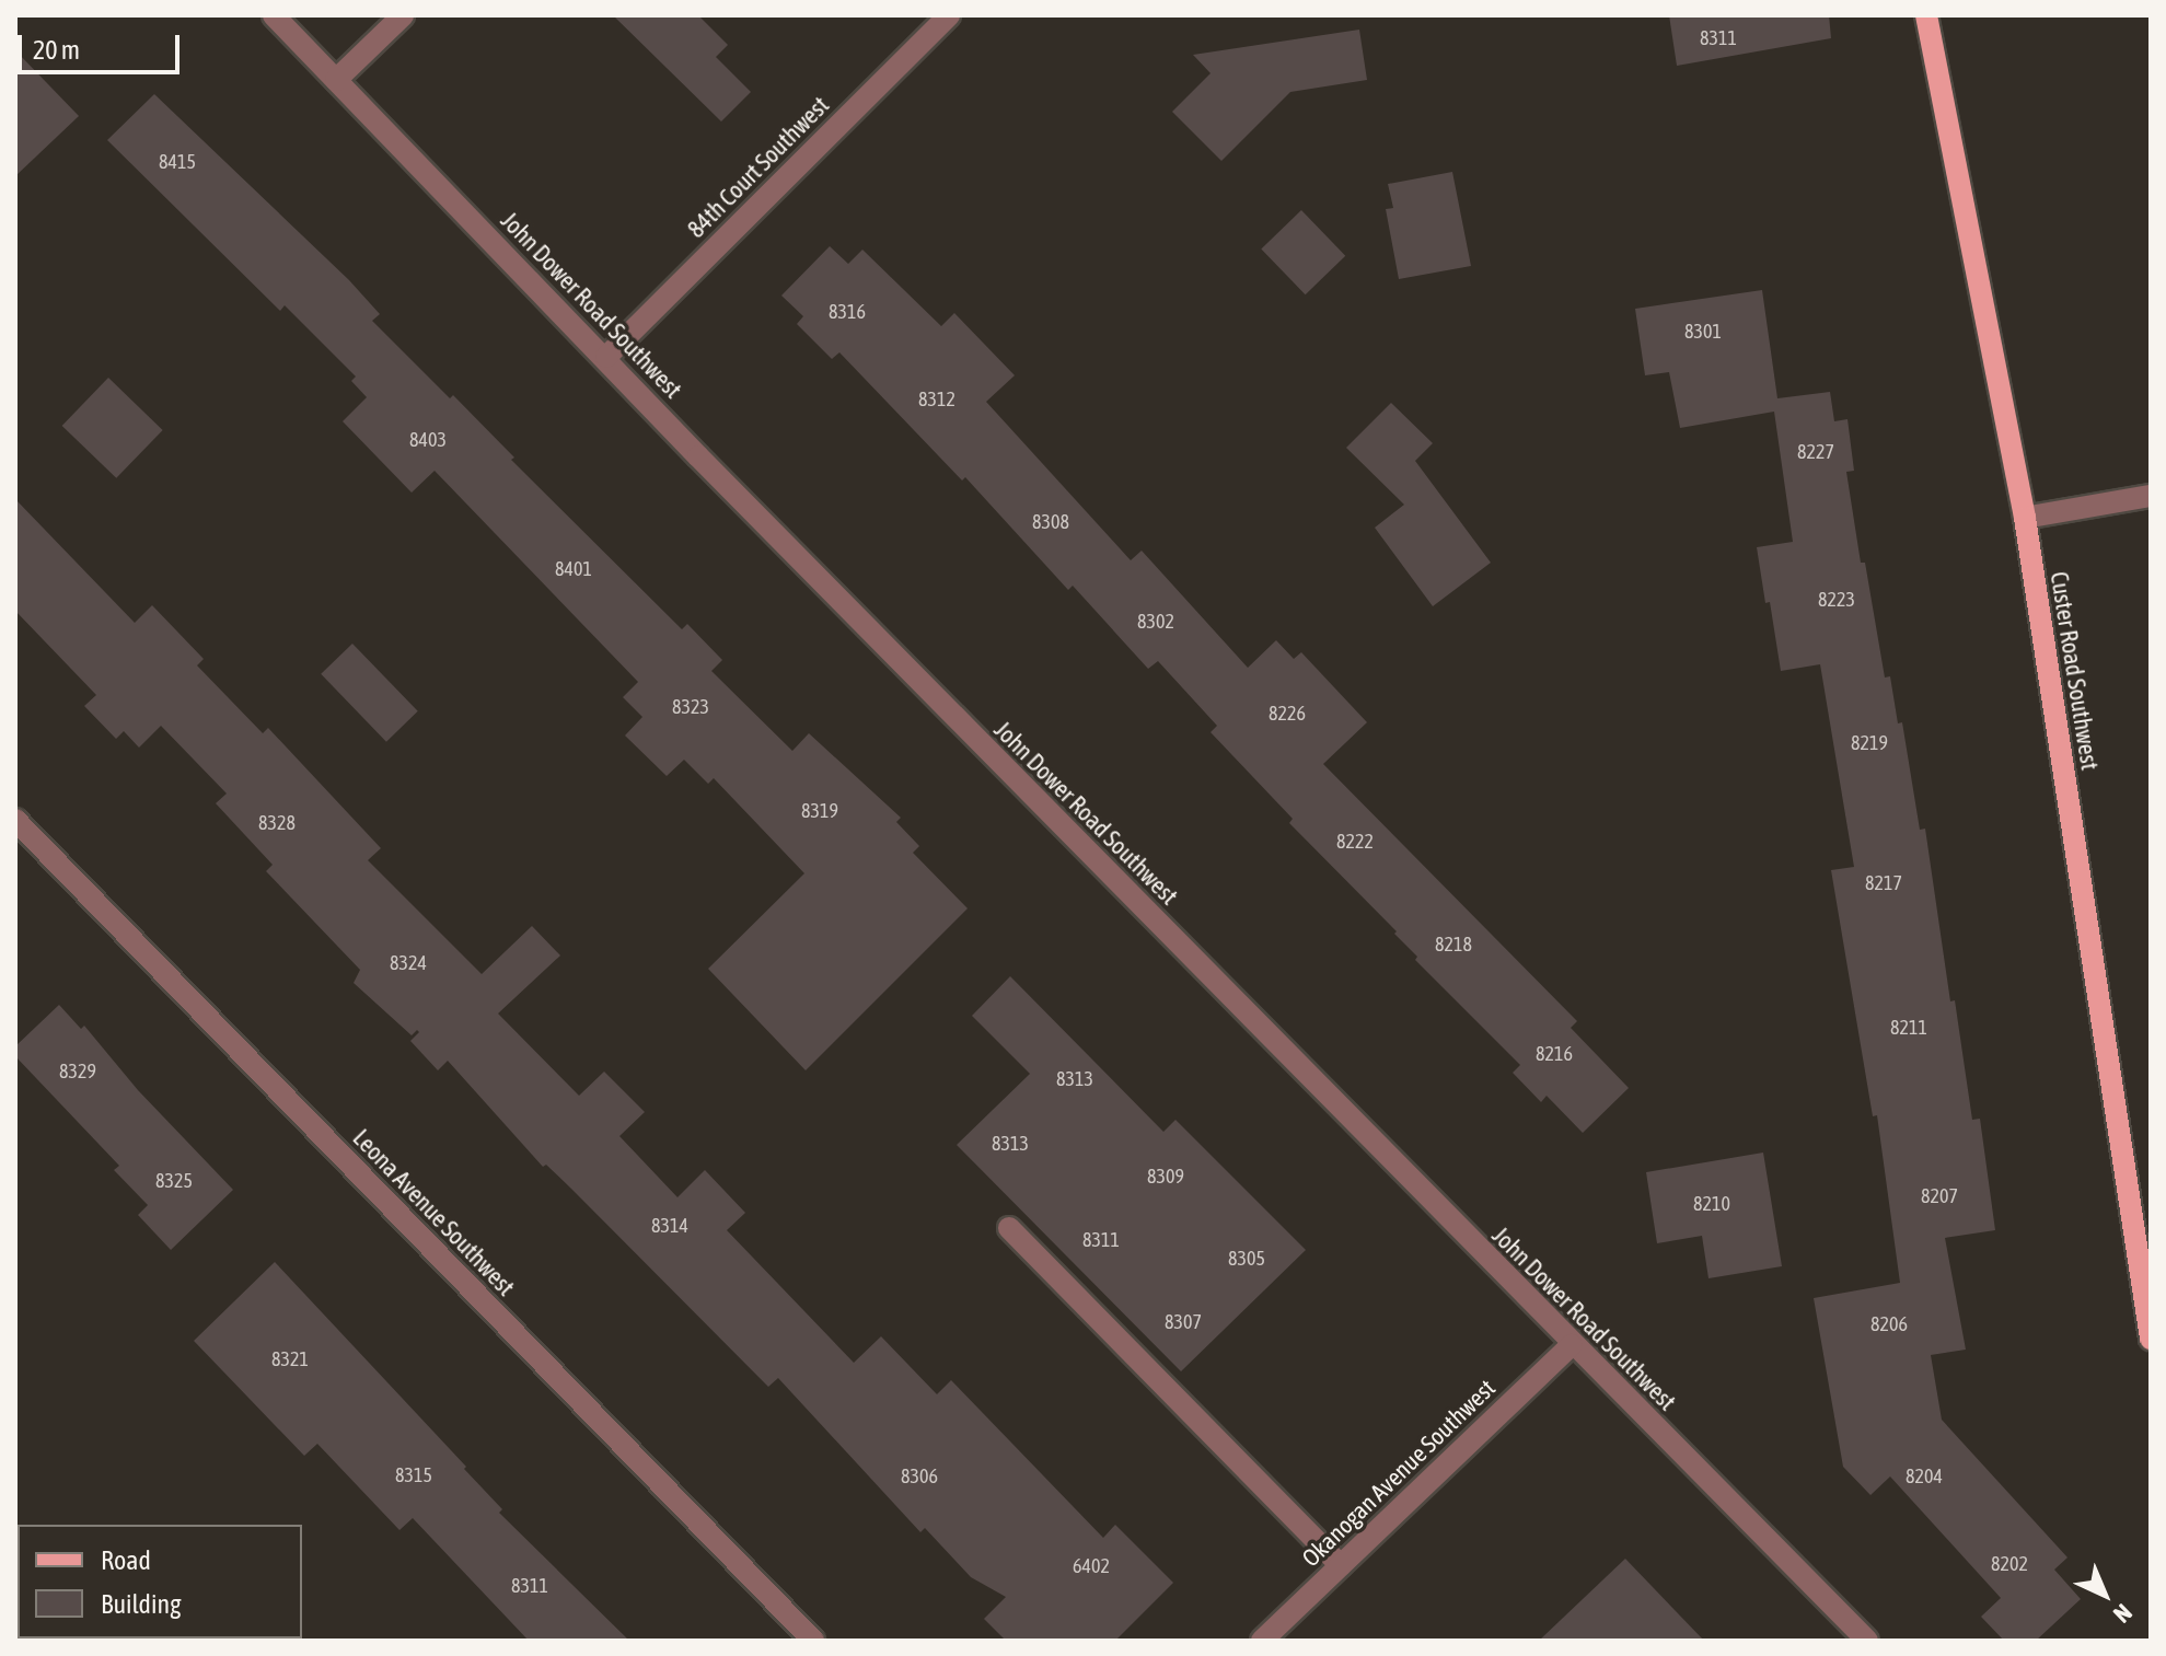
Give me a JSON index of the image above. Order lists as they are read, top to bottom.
{
  "streets": {
    "main road": ["Custer Road Southwest"],
    "street": [
      "84th Court Southwest",
      "John Dower Road Southwest",
      "Leona Avenue Southwest",
      "Okanogan Avenue Southwest"
    ]
  },
  "crossings": [
    ["84th Court Southwest", "John Dower Road Southwest"],
    ["John Dower Road Southwest", "Okanogan Avenue Southwest"]
  ],
  "house_numbers": [
    "8311",
    "8415",
    "8316",
    "8301",
    "8312",
    "8403",
    "8227",
    "8308",
    "8401",
    "8223",
    "8302",
    "8323",
    "8226",
    "8219",
    "8319",
    "8328",
    "8222",
    "8217",
    "8218",
    "8324",
    "8211",
    "8216",
    "8329",
    "8313",
    "8313",
    "8309",
    "8325",
    "8207",
    "8210",
    "8314",
    "8311",
    "8305",
    "8307",
    "8206",
    "8321",
    "8315",
    "8306",
    "8204",
    "8202",
    "6402",
    "8311"
  ],
  "legend": ["Road", "Building"],
  "scale_bar": "20 m",
  "north": "bottom right"
}
